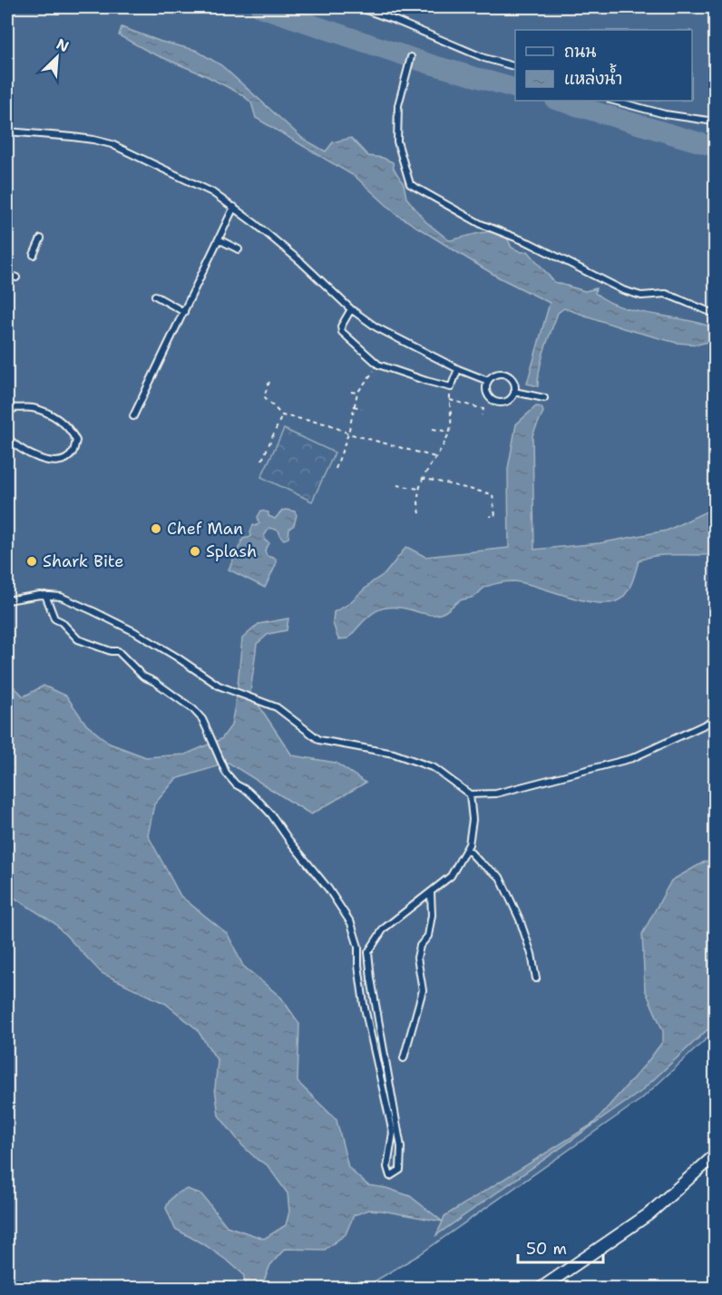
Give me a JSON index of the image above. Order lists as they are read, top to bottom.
{
  "places": ["Chef Man", "Splash", "Shark Bite"],
  "legend": ["ถนน", "แหล่งน้ำ"],
  "scale_bar": "50 m",
  "north": "top right"
}
